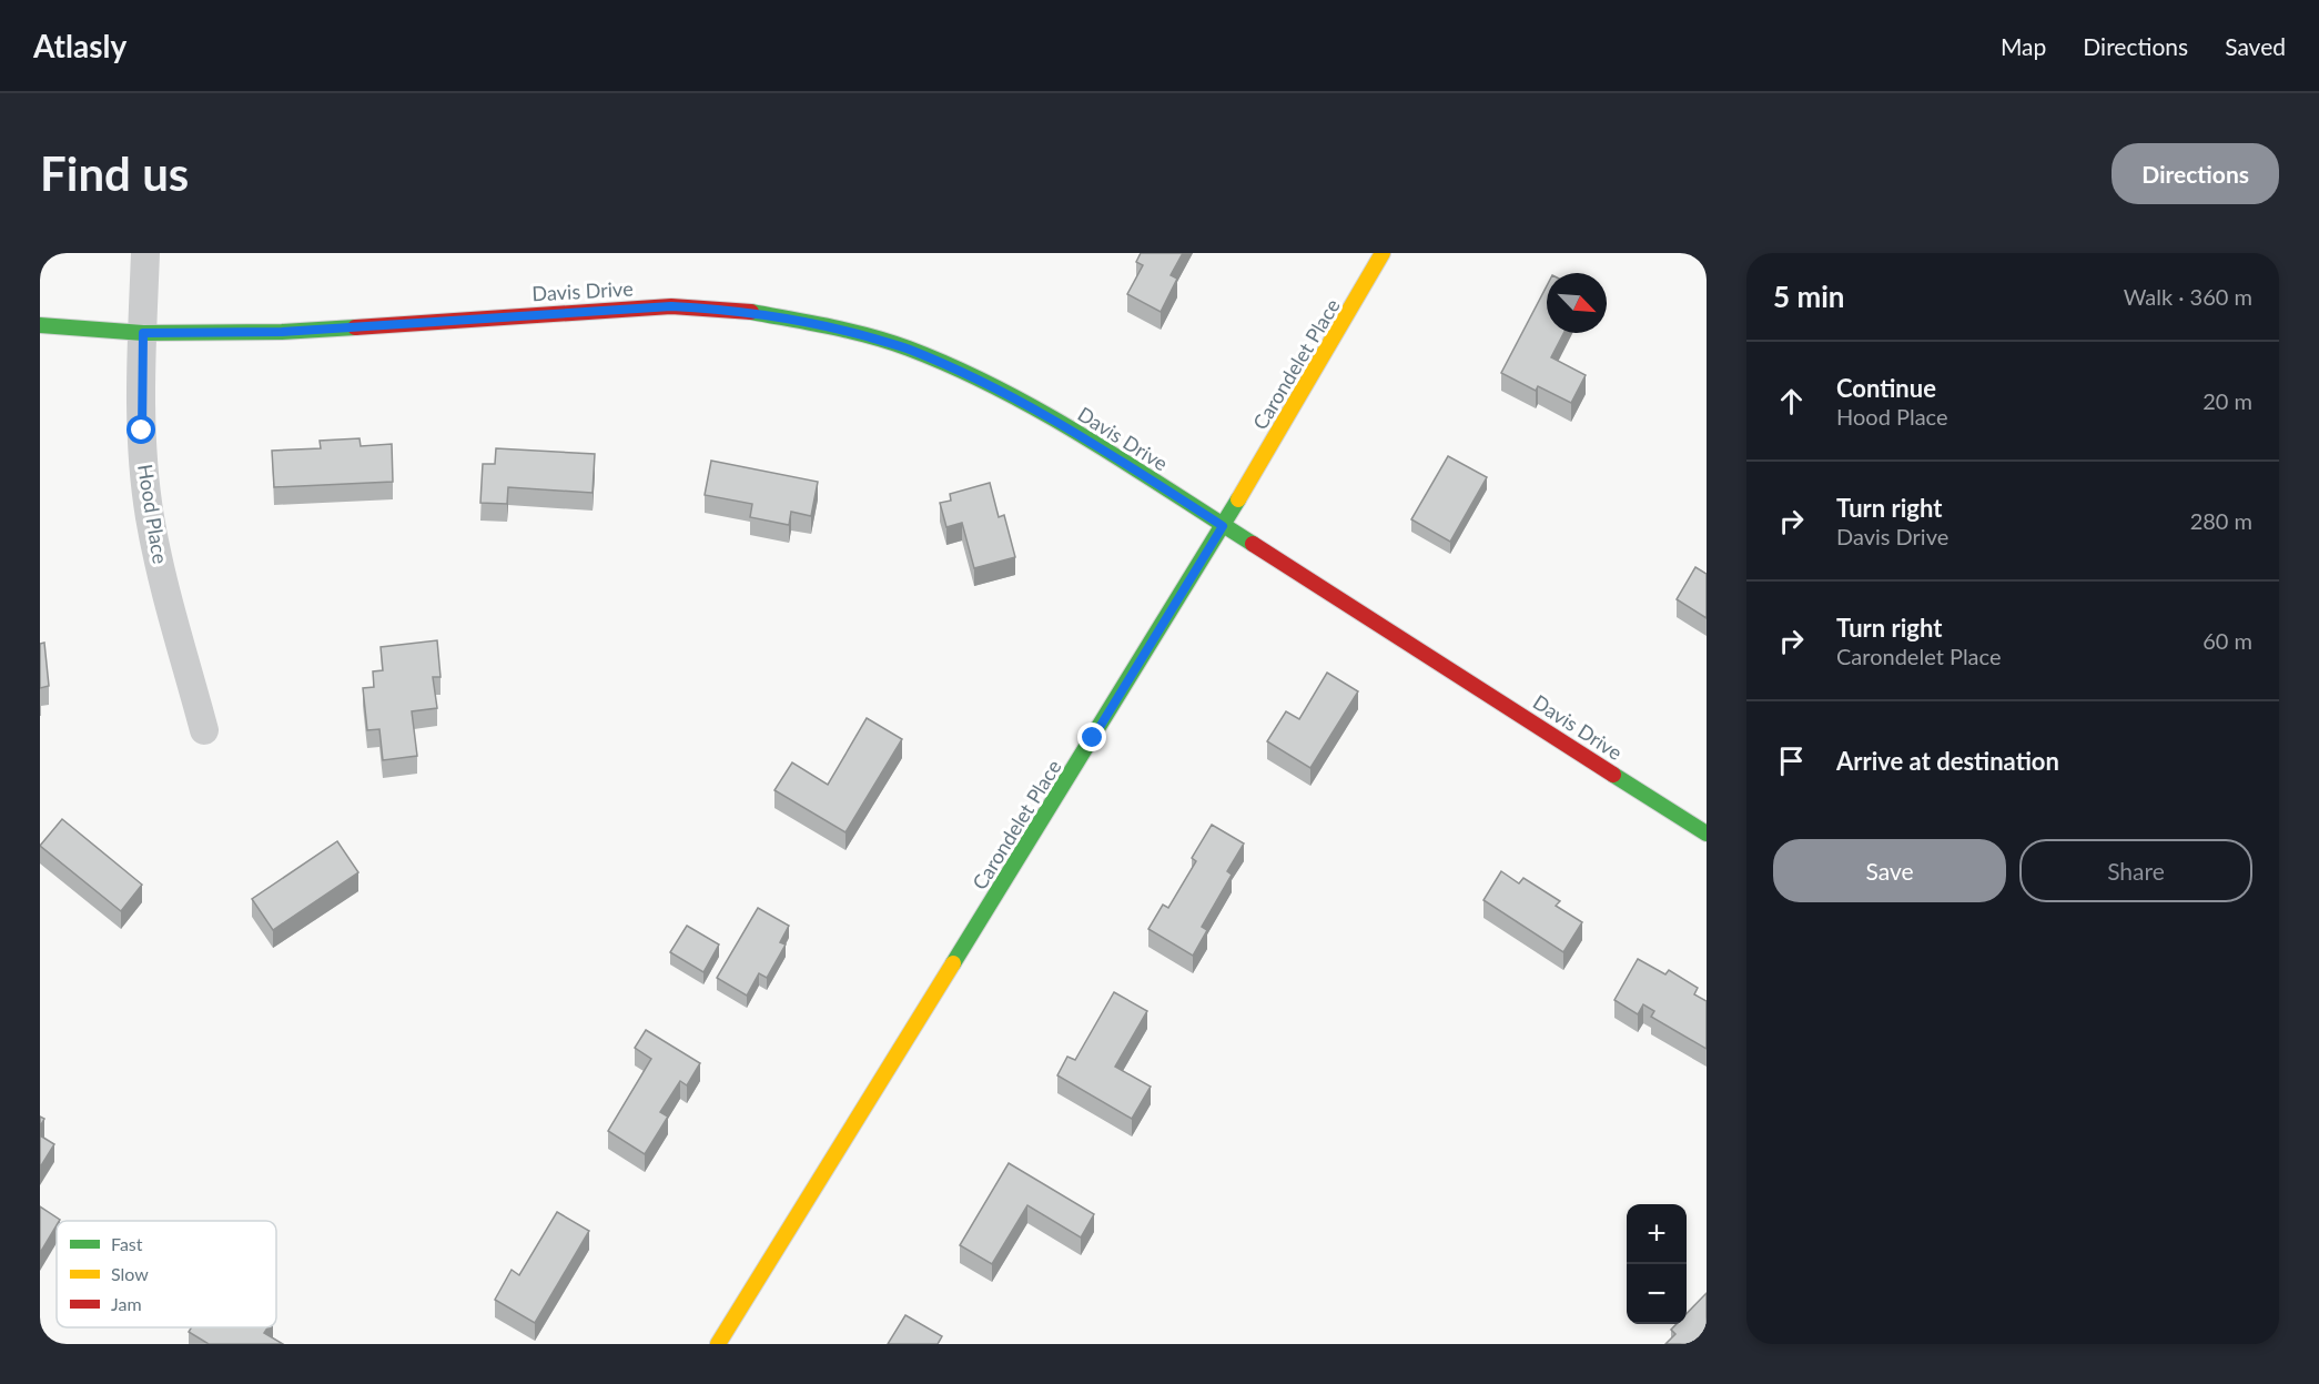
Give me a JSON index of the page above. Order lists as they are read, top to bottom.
{
  "streets": {
    "street": ["Davis Drive", "Carondelet Place", "Hood Place"]
  },
  "crossings": [
    ["Davis Drive", "Carondelet Place"],
    ["Davis Drive", "Hood Place"]
  ],
  "legend": ["Fast", "Slow", "Jam"],
  "north": "bottom right",
  "page": {
    "header": "Atlasly",
    "nav": ["Map", "Directions", "Saved"],
    "buttons": [
      "Directions",
      ["Save", "Share"]
    ],
    "title": "Find us",
    "heading": ["5 min", "Walk · 360 m"],
    "list": [
      ["Continue", "Hood Place", "20 m"],
      ["Turn right", "Davis Drive", "280 m"],
      ["Turn right", "Carondelet Place", "60 m"],
      "Arrive at destination"
    ],
    "map_buttons": ["+", "−"]
  }
}
